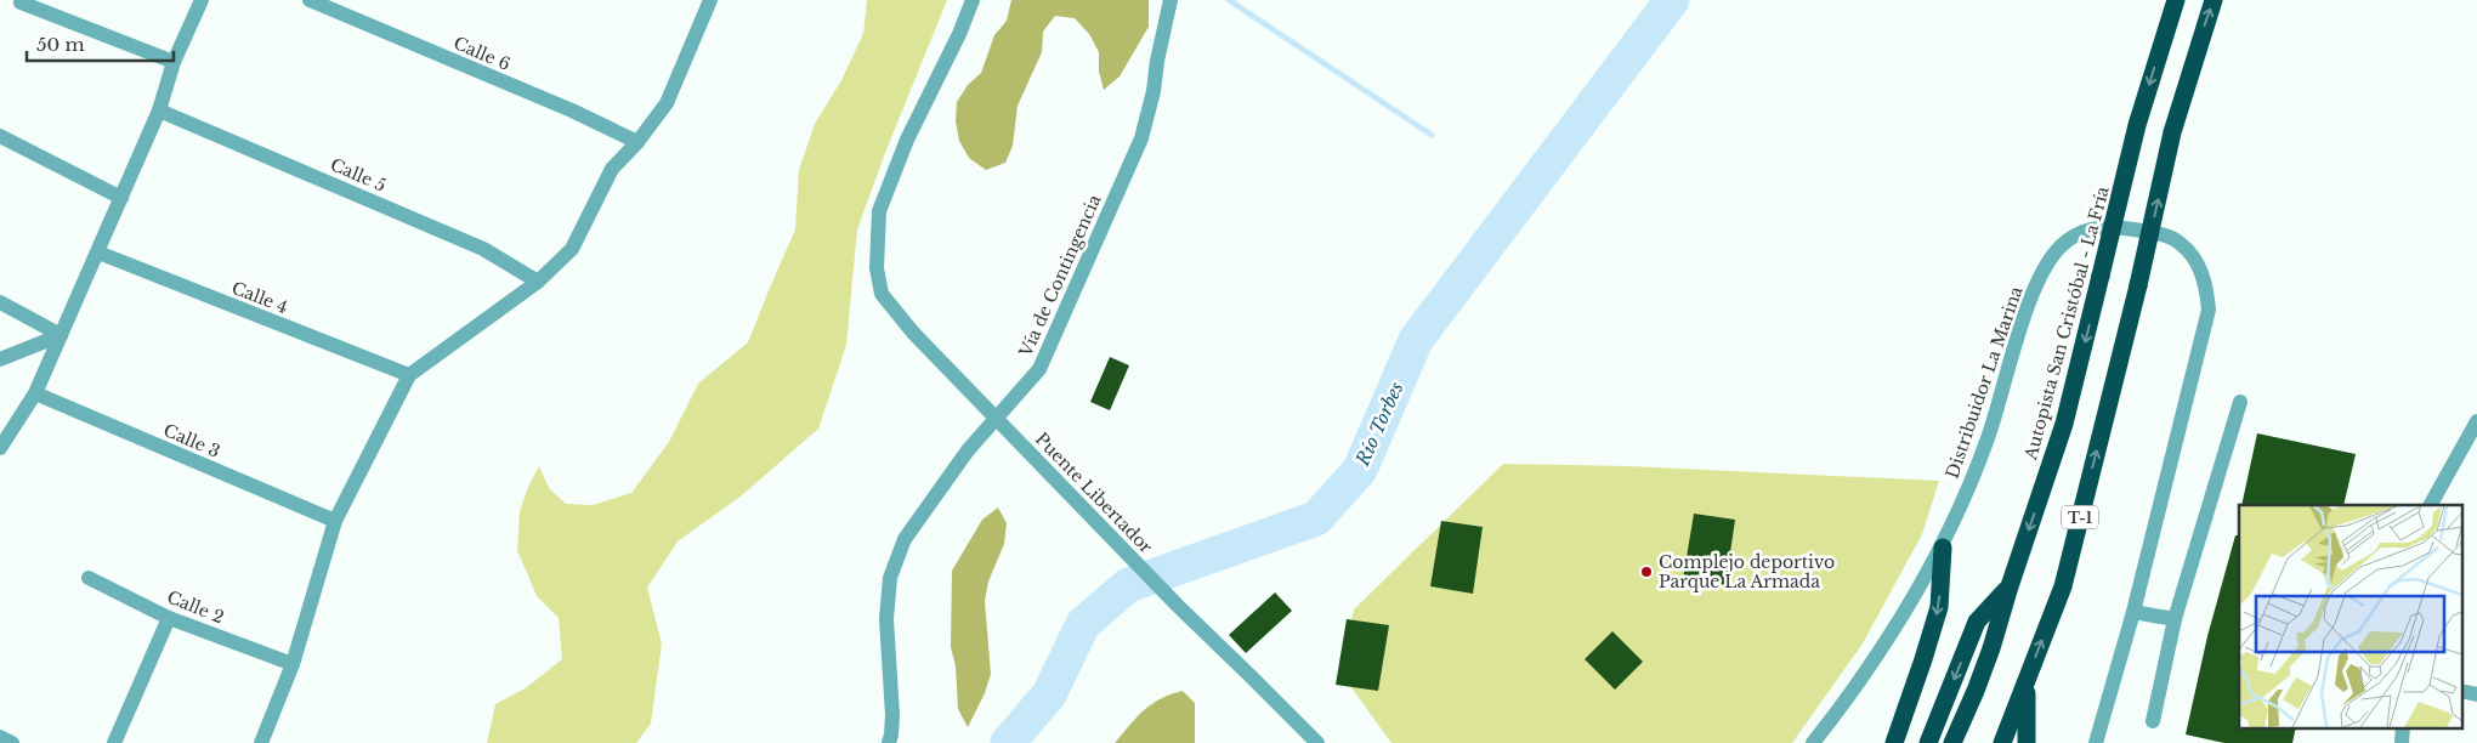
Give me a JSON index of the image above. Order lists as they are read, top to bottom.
{
  "streets": {
    "highway": ["Autopista San Cristóbal - La Fría", "T-1"],
    "street": [
      "Calle 6",
      "Calle 5",
      "Vía de Contingencia",
      "Calle 4",
      "Distribuidor La Marina",
      "Calle 3",
      "Puente Libertador",
      "Calle 2"
    ]
  },
  "water": ["Río Torbes"],
  "places": ["Complejo deportivo Parque La Armada"],
  "scale_bar": "50 m"
}
